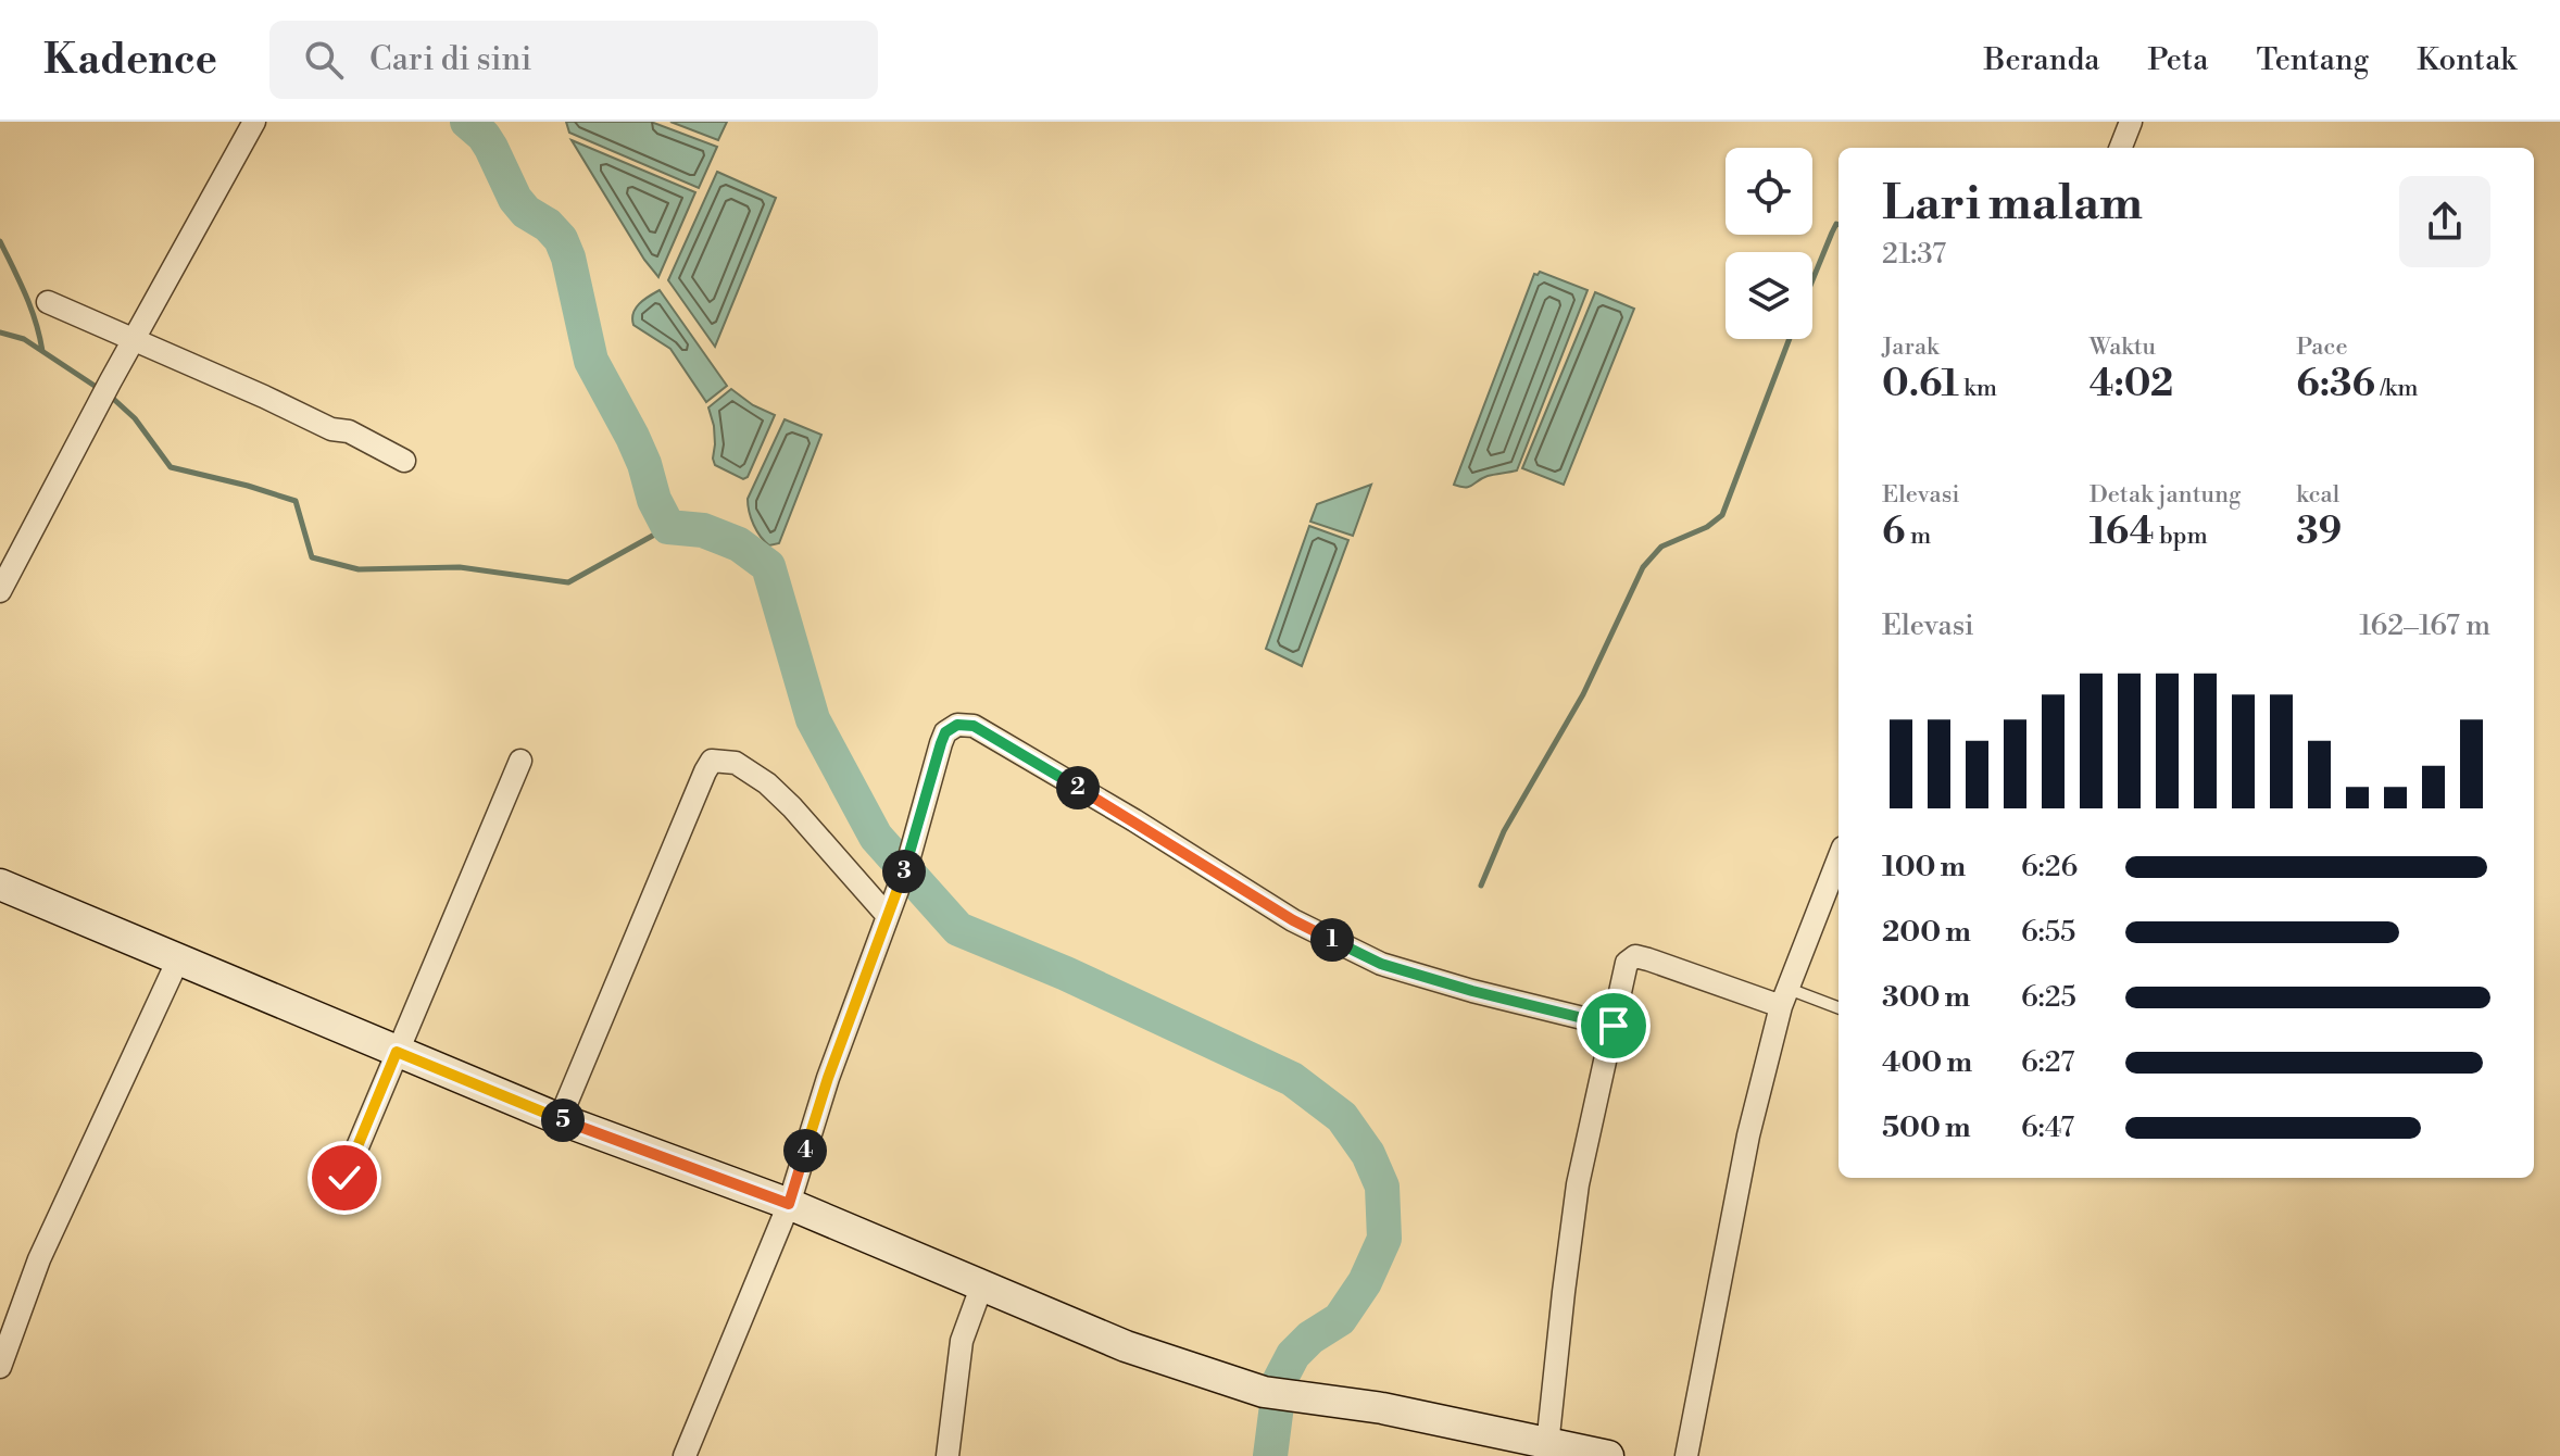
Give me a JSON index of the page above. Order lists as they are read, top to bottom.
{
  "page": {
    "header": "Kadence",
    "search": "Cari di sini",
    "nav": [
      "Beranda",
      "Peta",
      "Tentang",
      "Kontak"
    ],
    "heading": ["Lari malam", "21:37"],
    "stats": [
      ["Jarak", "0.61 km"],
      ["Waktu", "4:02"],
      ["Pace", "6:36 /km"],
      ["Elevasi", "6 m"],
      ["Detak jantung", "164 bpm"],
      ["kcal", "39"]
    ],
    "chart": ["Elevasi", "162–167 m"],
    "pins": [
      "2",
      "3",
      "1",
      "5",
      "4"
    ],
    "list": [
      {
        "name": "100 m",
        "note": "6:26"
      },
      {
        "name": "200 m",
        "note": "6:55"
      },
      {
        "name": "300 m",
        "note": "6:25"
      },
      {
        "name": "400 m",
        "note": "6:27"
      },
      {
        "name": "500 m",
        "note": "6:47"
      }
    ]
  }
}
